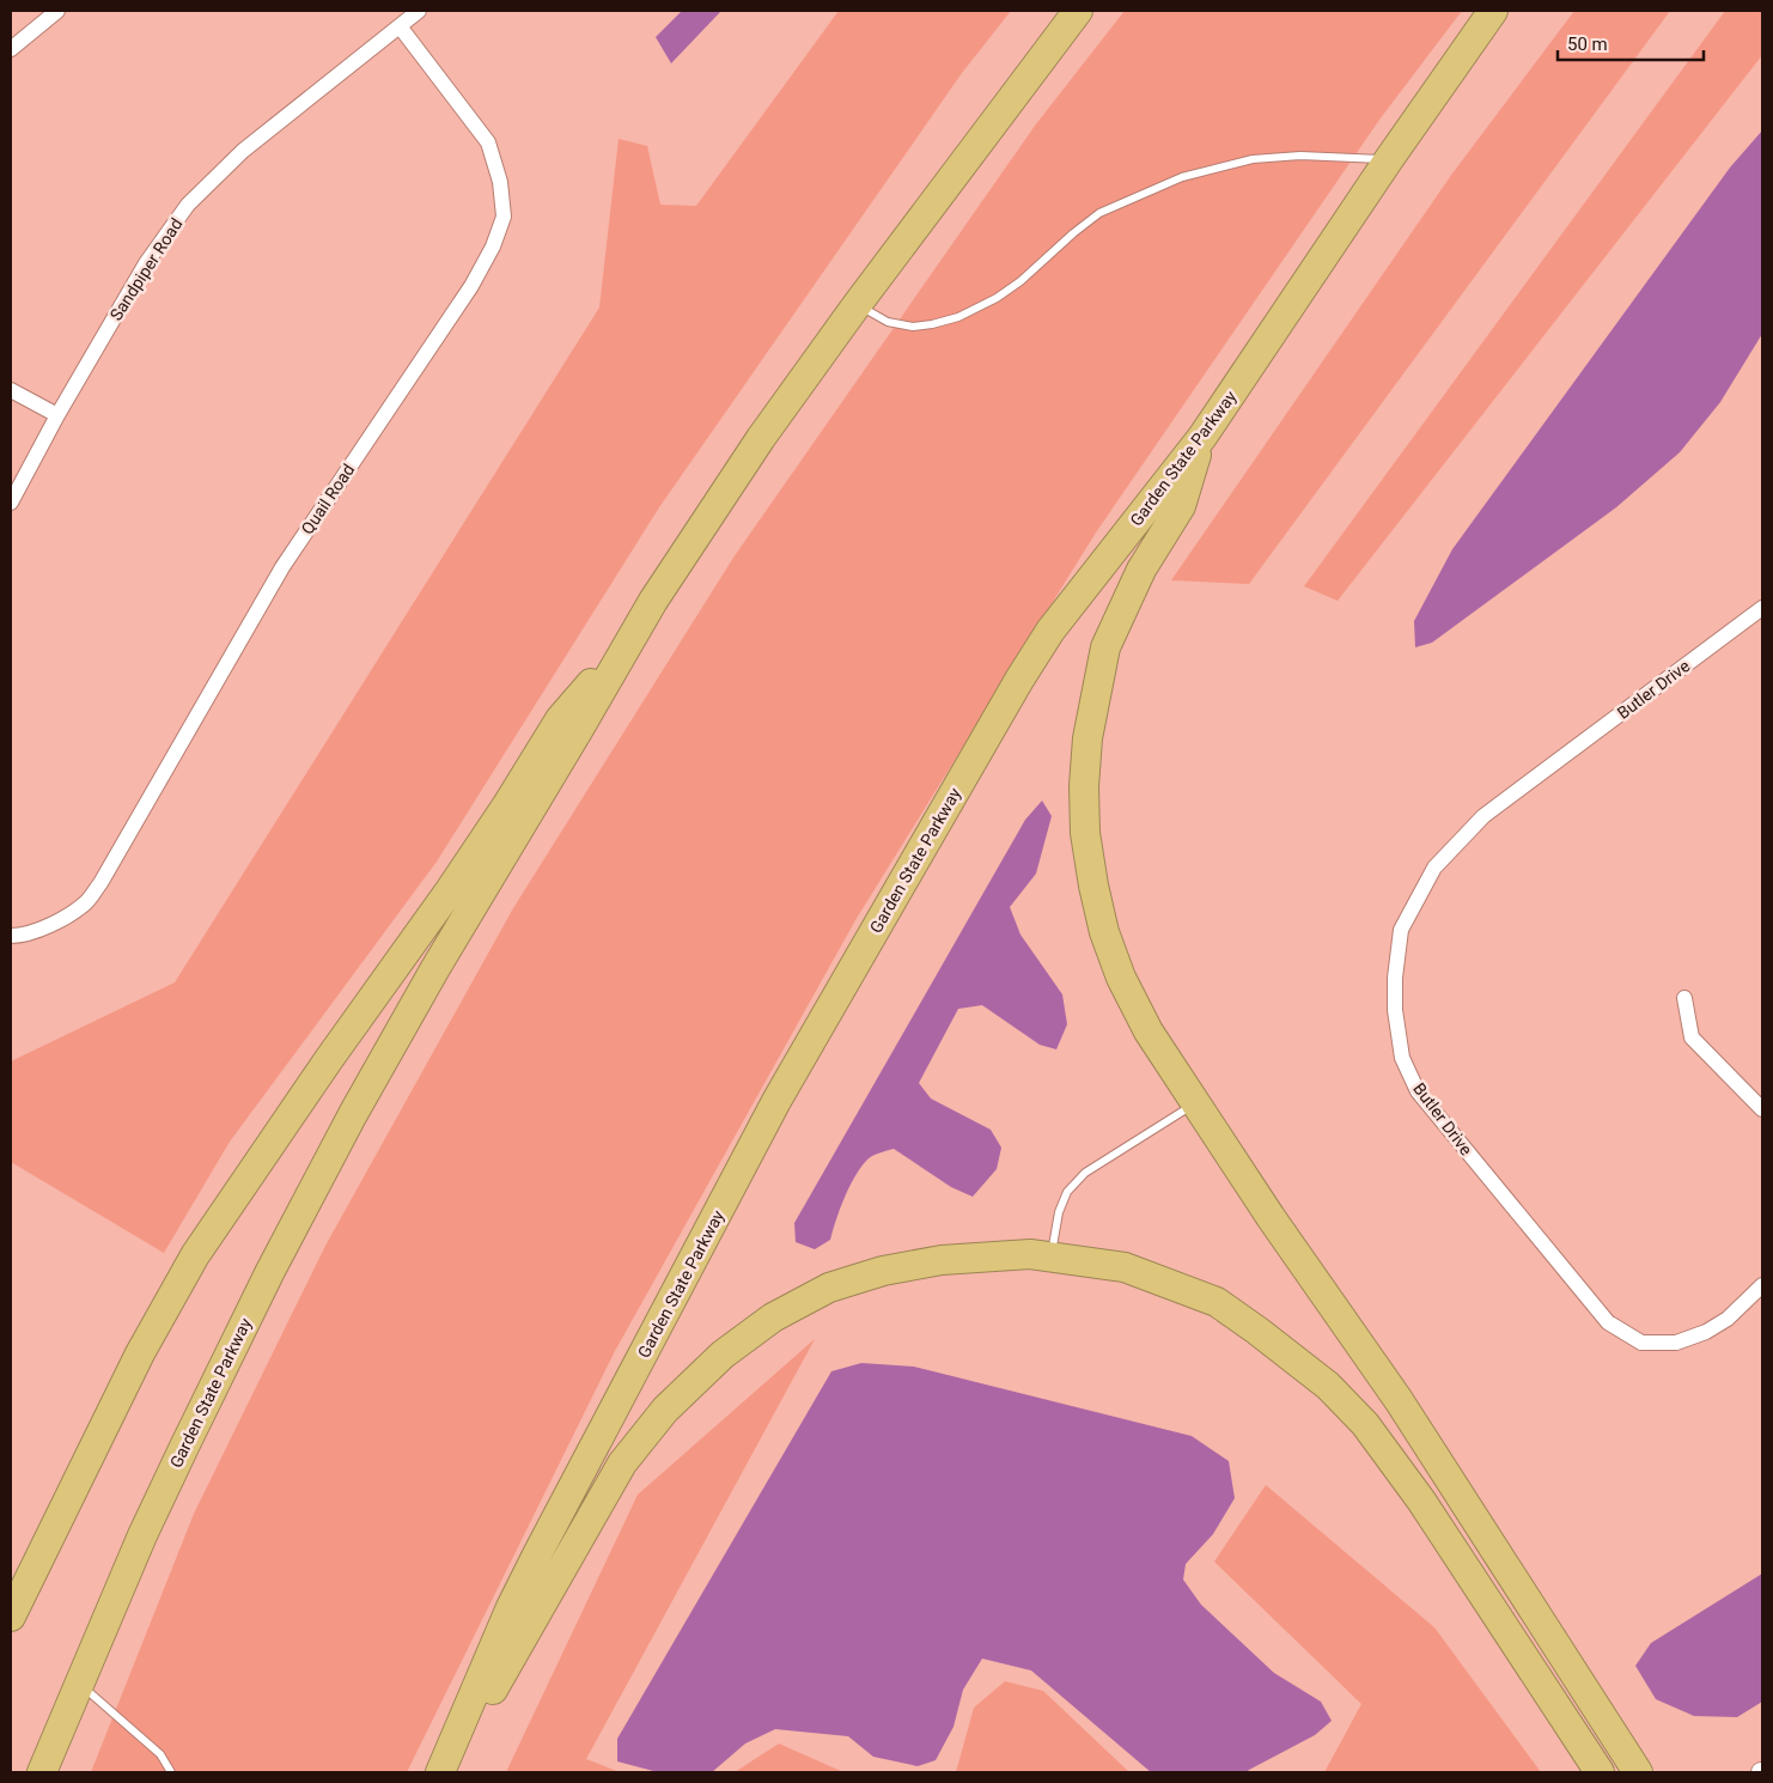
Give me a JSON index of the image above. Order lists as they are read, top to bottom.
{
  "streets": {
    "highway": ["Garden State Parkway"],
    "street": ["Sandpiper Road", "Quail Road", "Butler Drive"]
  },
  "crossings": [
    ["Sandpiper Road", "Quail Road"]
  ],
  "scale_bar": "50 m"
}
